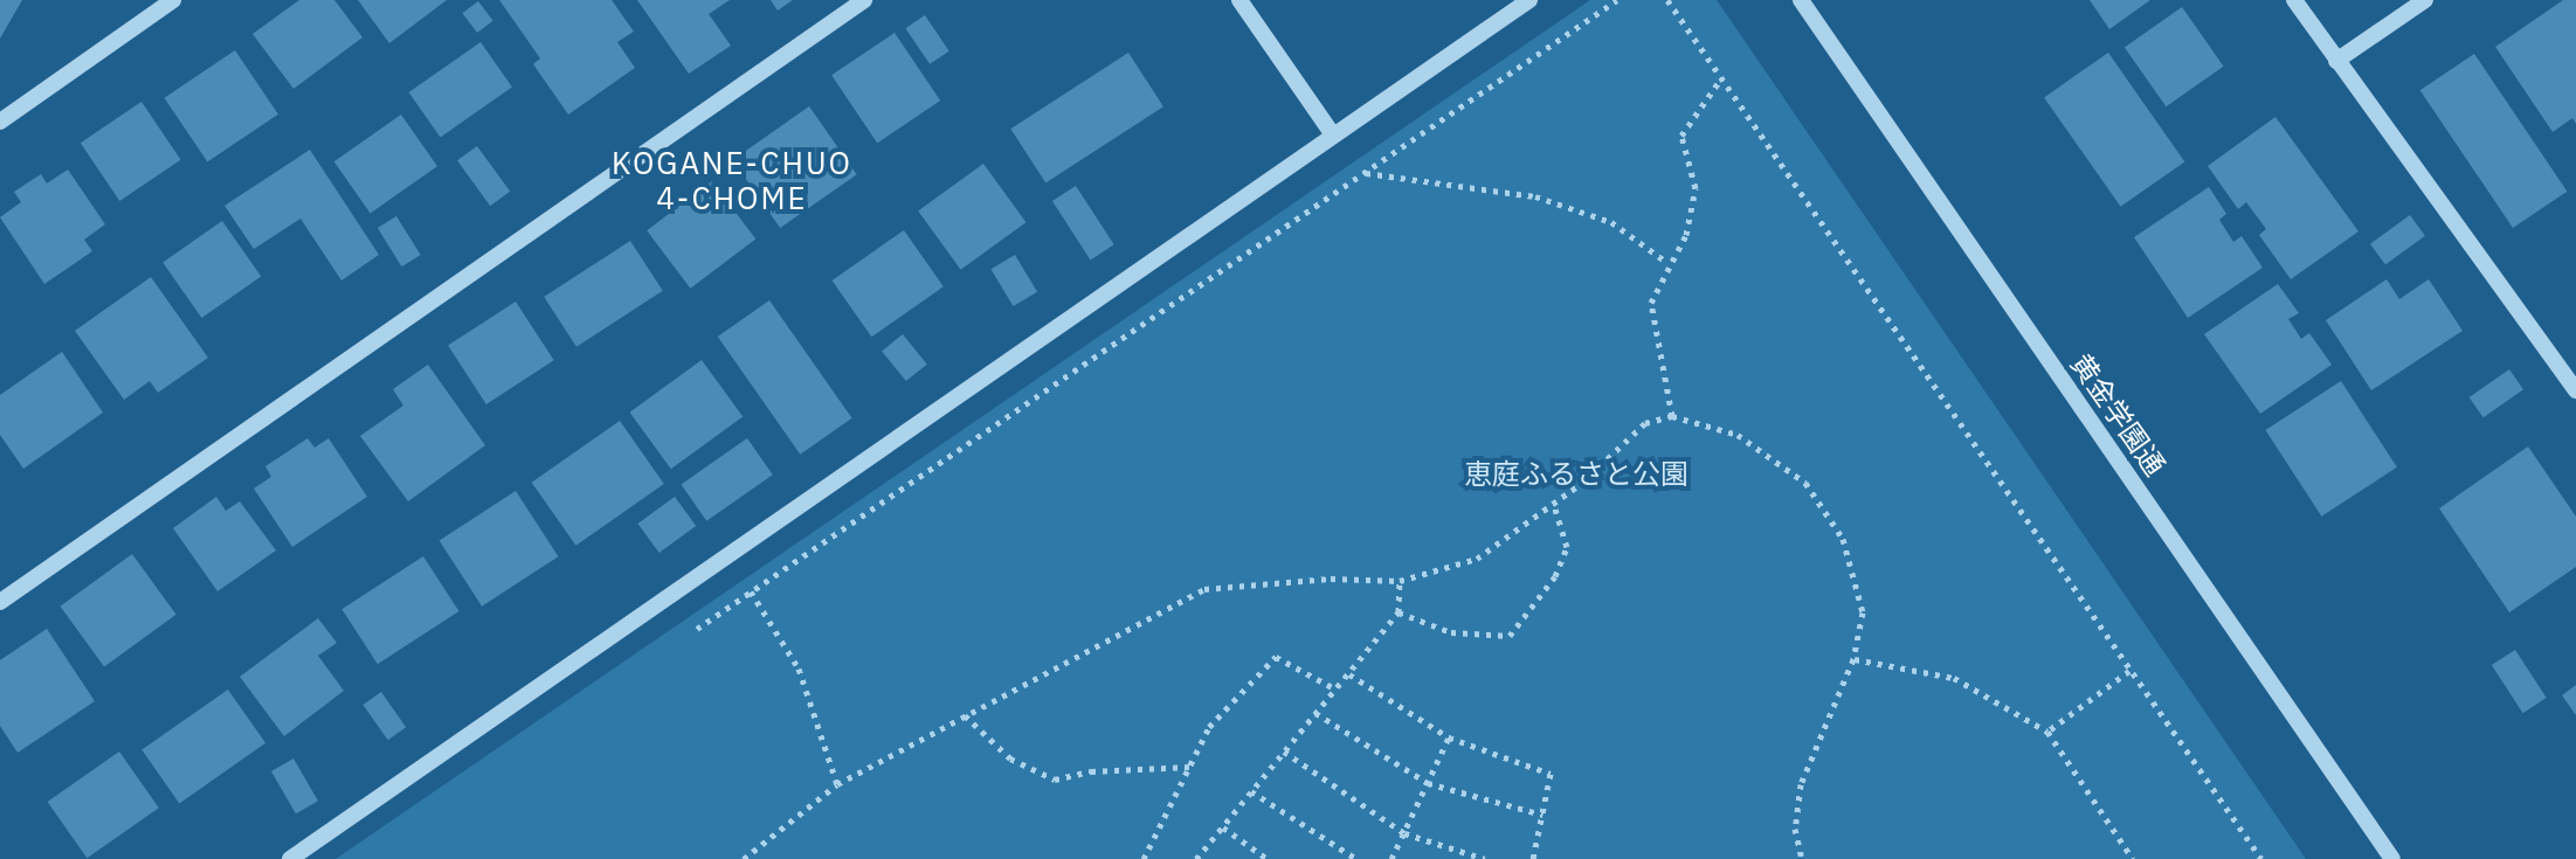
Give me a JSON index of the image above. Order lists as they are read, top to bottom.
{
  "streets": {
    "street": ["黄金学園通"]
  },
  "districts": ["KOGANE-CHUO 4-CHOME"],
  "parks": ["恵庭ふるさと公園"]
}
